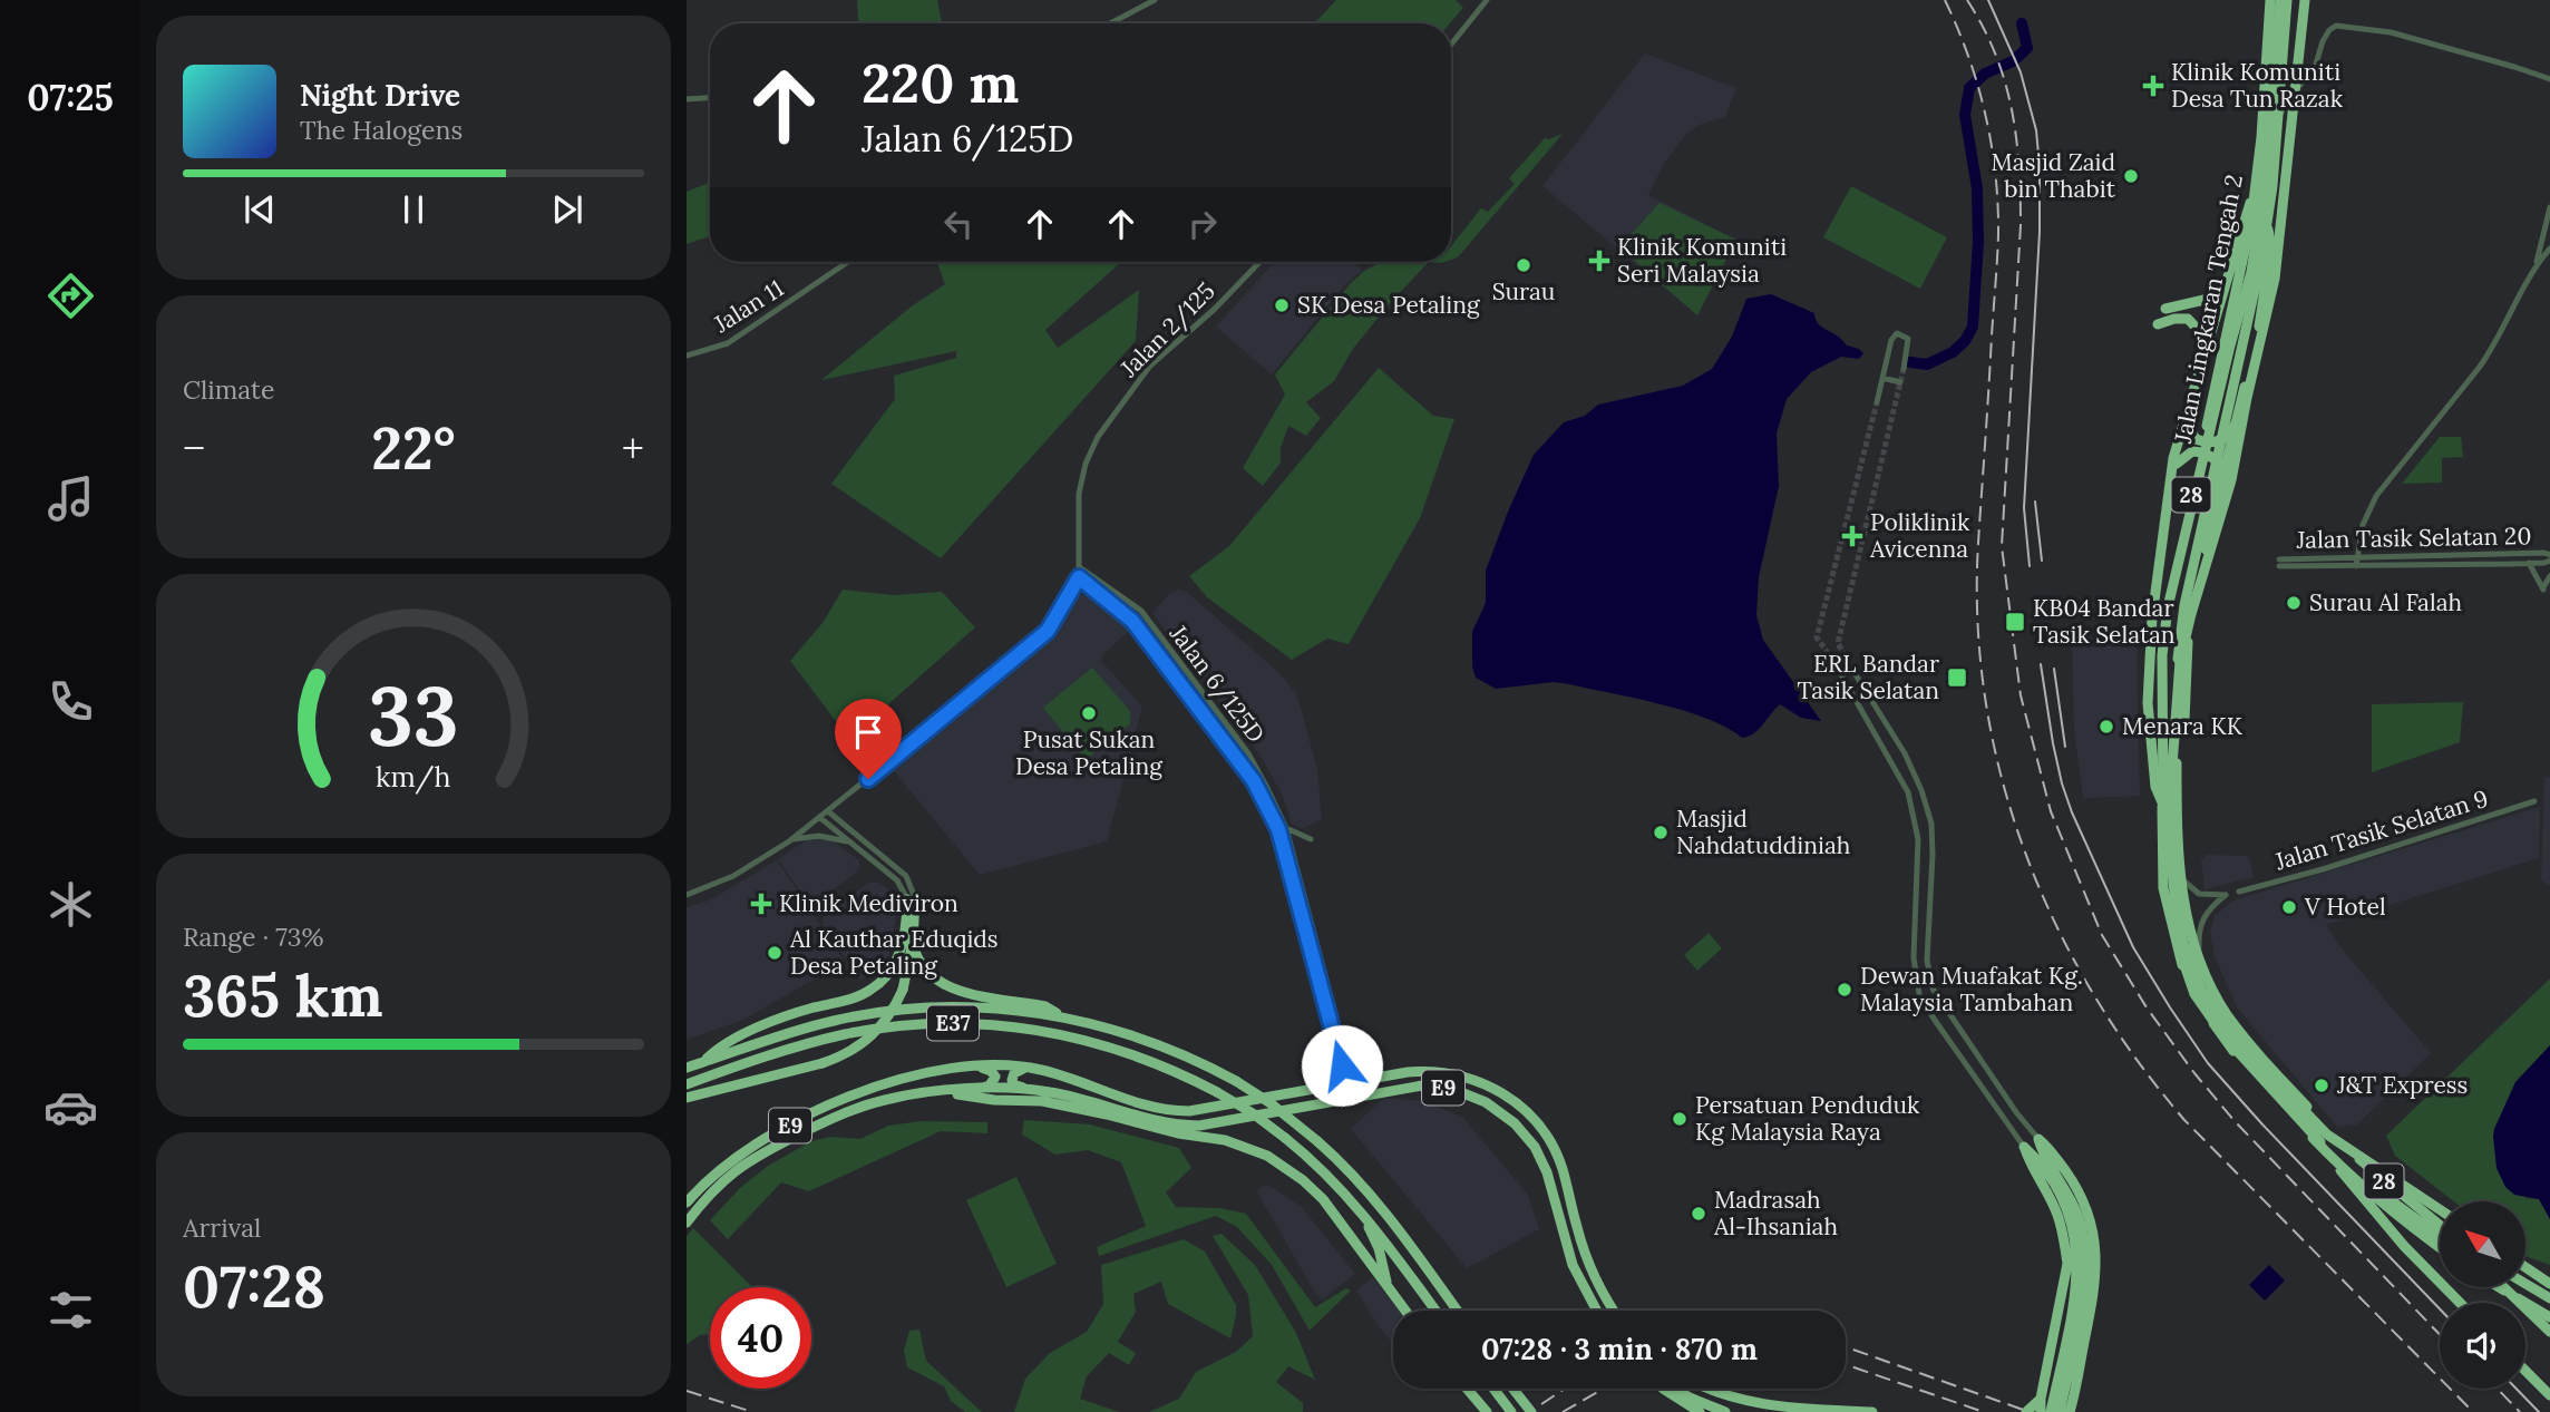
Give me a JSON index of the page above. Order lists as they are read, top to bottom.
{
  "streets": {
    "highway": [
      "Jalan Lingkaran Tengah 2",
      "28",
      "E37",
      "E9"
    ],
    "street": [
      "Jalan 11",
      "Jalan 2/125",
      "Jalan Tasik Selatan 20",
      "Jalan 6/125D",
      "Jalan Tasik Selatan 9"
    ]
  },
  "crossings": [
    ["Jalan 2/125", "Jalan 6/125D"]
  ],
  "places": {
    "health": [
      "Klinik Komuniti Desa Tun Razak",
      "Klinik Komuniti Seri Malaysia",
      "Poliklinik Avicenna",
      "Klinik Mediviron"
    ],
    "other": [
      "Masjid Zaid bin Thabit",
      "Surau",
      "SK Desa Petaling",
      "Surau Al Falah",
      "Pusat Sukan Desa Petaling",
      "Menara KK",
      "Masjid Nahdatuddiniah",
      "V Hotel",
      "Al Kauthar Eduqids Desa Petaling",
      "Dewan Muafakat Kg. Malaysia Tambahan",
      "J&T Express",
      "Persatuan Penduduk Kg Malaysia Raya",
      "Madrasah Al-Ihsaniah"
    ],
    "transit": ["KB04 Bandar Tasik Selatan", "ERL Bandar Tasik Selatan"]
  },
  "north": "top left",
  "page": {
    "tabs": "07:25",
    "turn": ["220 m", "Jalan 6/125D"],
    "song": ["Night Drive", "The Halogens"],
    "tile": [
      "Climate",
      ["Range · 73%", "365 km"],
      ["Arrival", "07:28"]
    ],
    "heat": ["−", "22°", "+"],
    "limit": "40",
    "trip": "07:28 · 3 min · 870 m",
    "gauge": ["33", "km/h"]
  }
}
